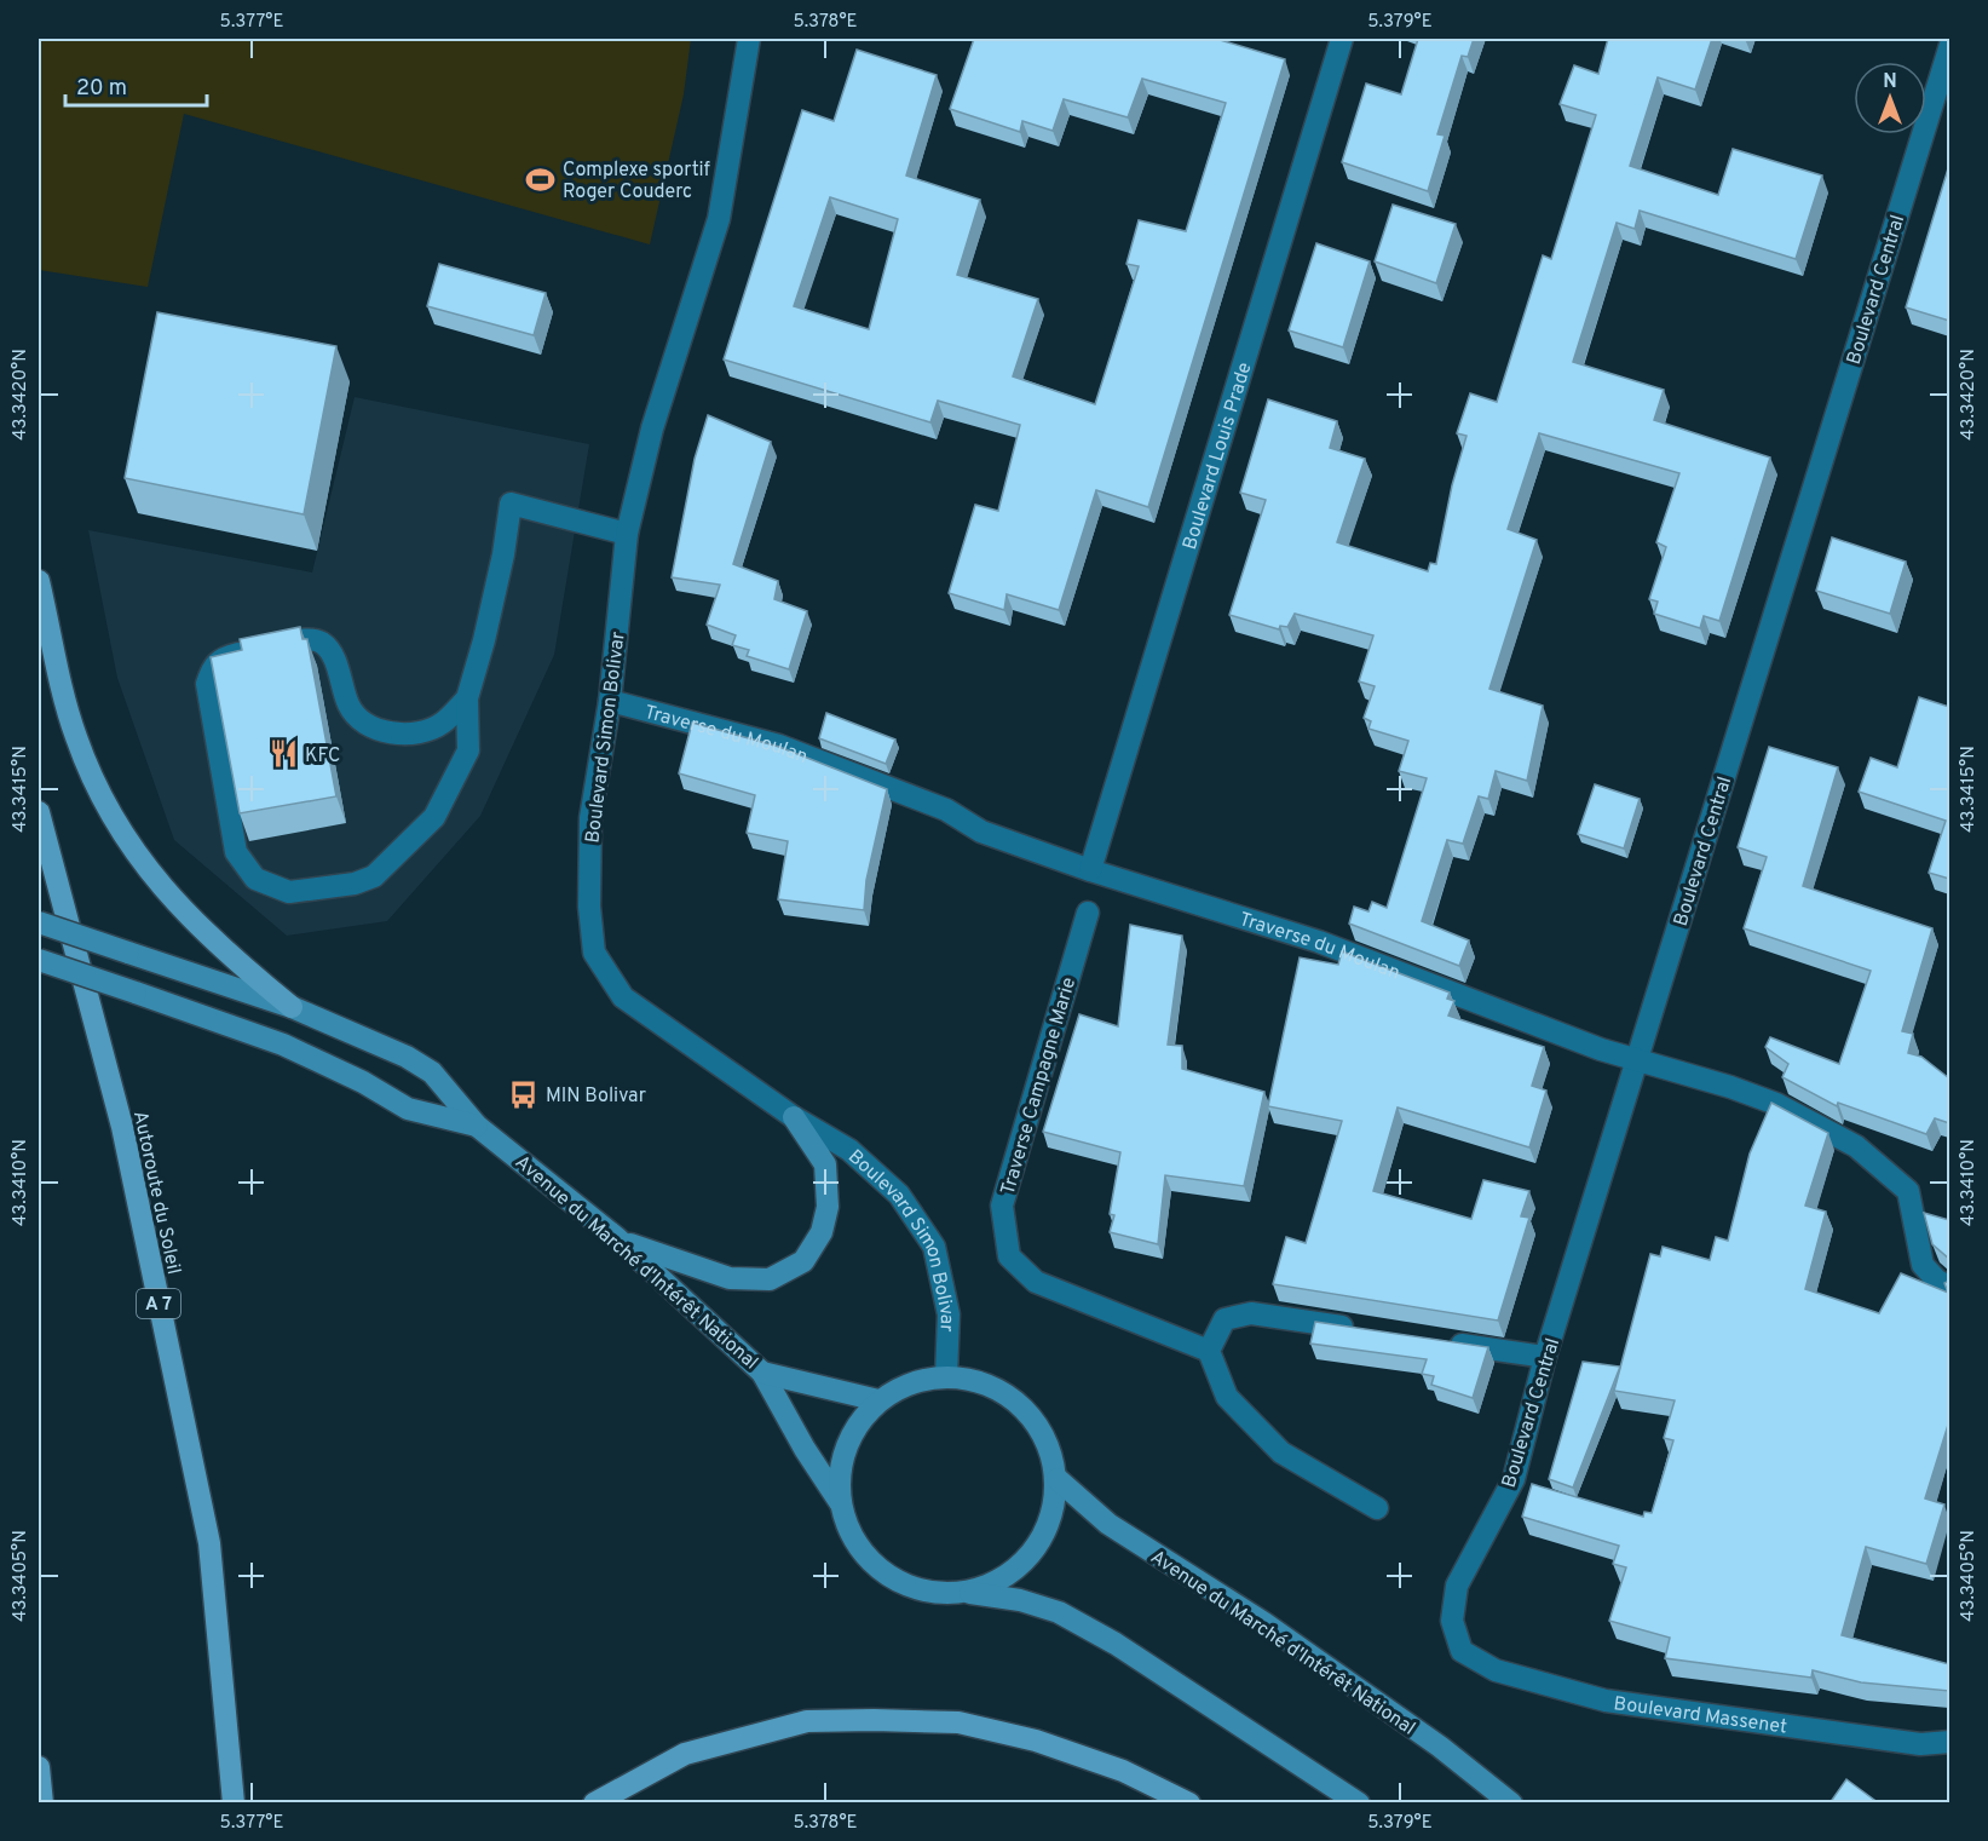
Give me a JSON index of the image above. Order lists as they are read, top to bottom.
{
  "streets": {
    "highway": ["Autoroute du Soleil", "A 7"],
    "main road": ["Avenue du Marché d'Intérêt National"],
    "street": [
      "Boulevard Central",
      "Boulevard Louis Prade",
      "Traverse du Moulan",
      "Boulevard Simon Bolivar",
      "Traverse Campagne Marie",
      "Boulevard Massenet"
    ]
  },
  "crossings": [
    ["Boulevard Central", "Traverse du Moulan"],
    ["Boulevard Central", "Boulevard Massenet"],
    ["Boulevard Louis Prade", "Traverse du Moulan"],
    ["Traverse du Moulan", "Boulevard Simon Bolivar"],
    ["Boulevard Simon Bolivar", "Avenue du Marché d'Intérêt National"]
  ],
  "places": {
    "sports": ["Complexe sportif Roger Couderc"],
    "restaurant": ["KFC"],
    "bus stop": ["MIN Bolivar"]
  },
  "scale_bar": "20 m",
  "north": "top",
  "coordinates": [
    "5.377°E",
    "5.378°E",
    "5.379°E",
    "43.3420°N",
    "43.3415°N",
    "43.3410°N",
    "43.3405°N"
  ]
}
